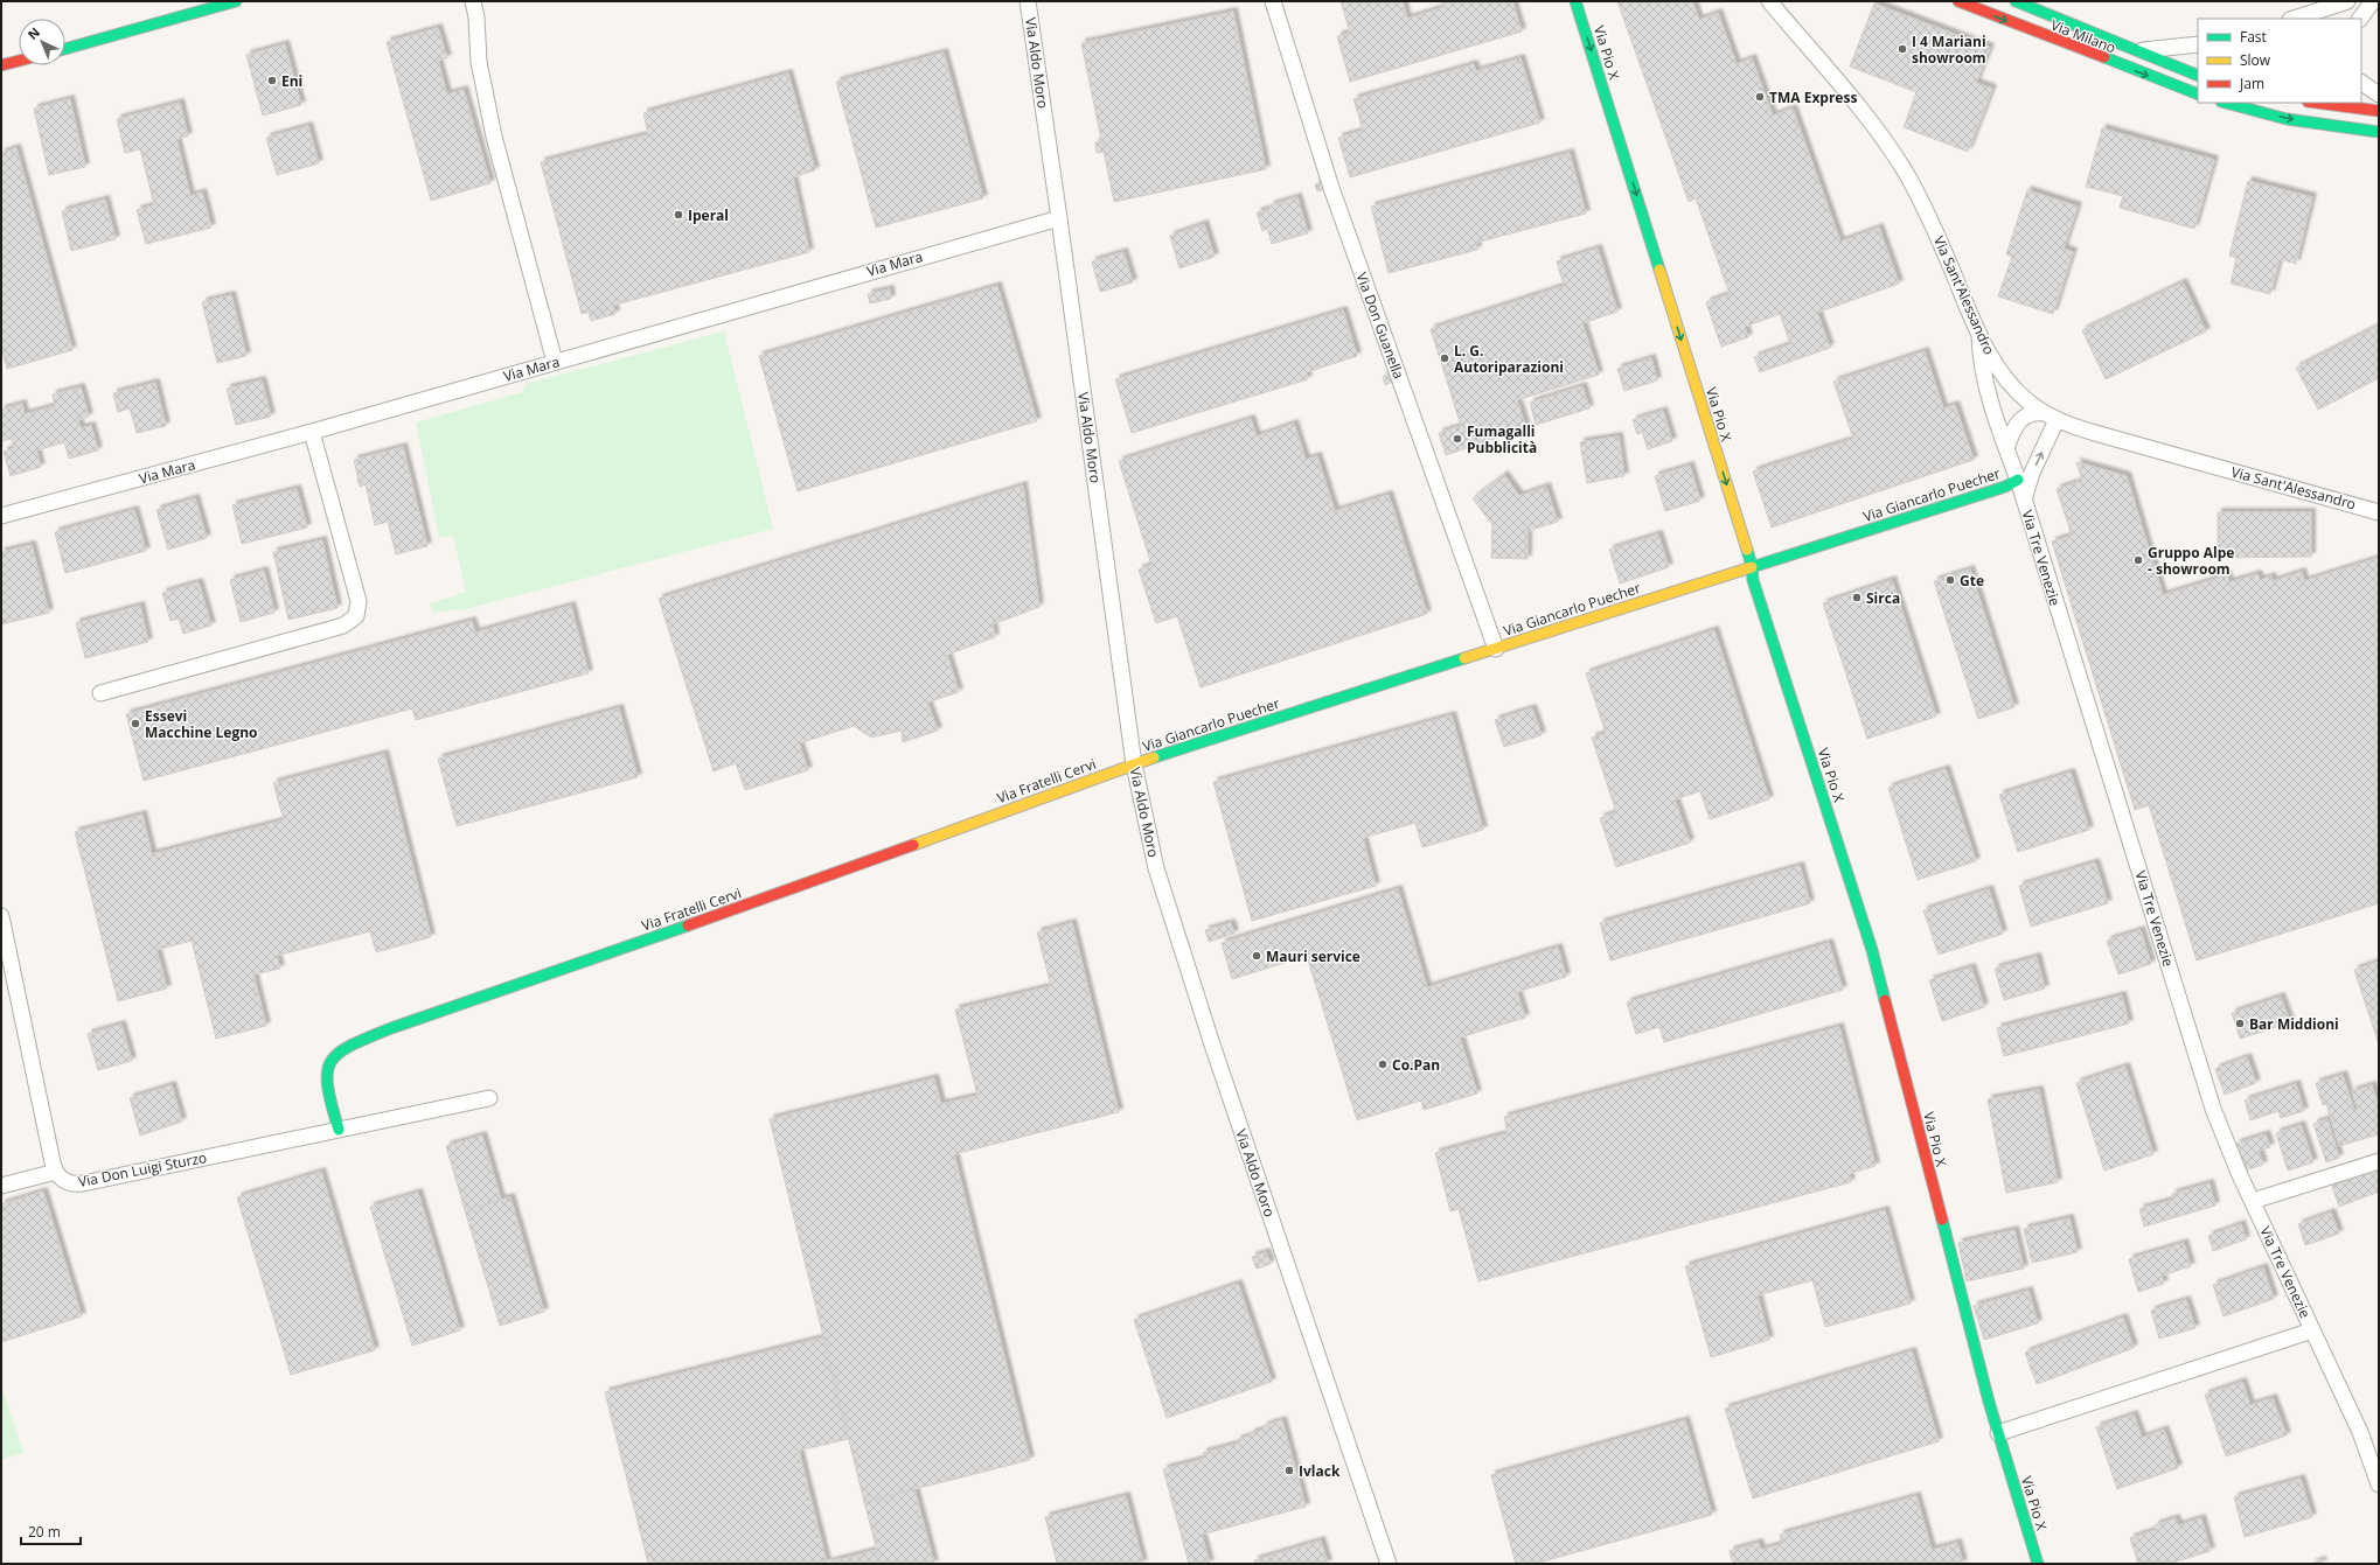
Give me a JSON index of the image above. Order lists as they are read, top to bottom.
{
  "streets": {
    "street": [
      "Via Milano",
      "Via Pio X",
      "Via Aldo Moro",
      "Via Mara",
      "Via Sant'Alessandro",
      "Via Don Guanella",
      "Via Giancarlo Puecher",
      "Via Tre Venezie",
      "Via Fratelli Cervi",
      "Via Don Luigi Sturzo"
    ]
  },
  "crossings": [
    ["Via Pio X", "Via Giancarlo Puecher"],
    ["Via Aldo Moro", "Via Mara"],
    ["Via Aldo Moro", "Via Giancarlo Puecher"],
    ["Via Aldo Moro", "Via Fratelli Cervi"],
    ["Via Sant'Alessandro", "Via Tre Venezie"],
    ["Via Don Guanella", "Via Giancarlo Puecher"],
    ["Via Giancarlo Puecher", "Via Tre Venezie"],
    ["Via Giancarlo Puecher", "Via Fratelli Cervi"],
    ["Via Fratelli Cervi", "Via Don Luigi Sturzo"]
  ],
  "one_way": ["Via Pio X"],
  "places": [
    "I 4 Mariani showroom",
    "Eni",
    "TMA Express",
    "Iperal",
    "L. G. Autoriparazioni",
    "Fumagalli Pubblicità",
    "Gruppo Alpe - showroom",
    "Gte",
    "Sirca",
    "Essevi Macchine Legno",
    "Mauri service",
    "Bar Middioni",
    "Co.Pan",
    "Ivlack"
  ],
  "legend": ["Fast", "Slow", "Jam"],
  "scale_bar": "20 m",
  "north": "top left"
}
